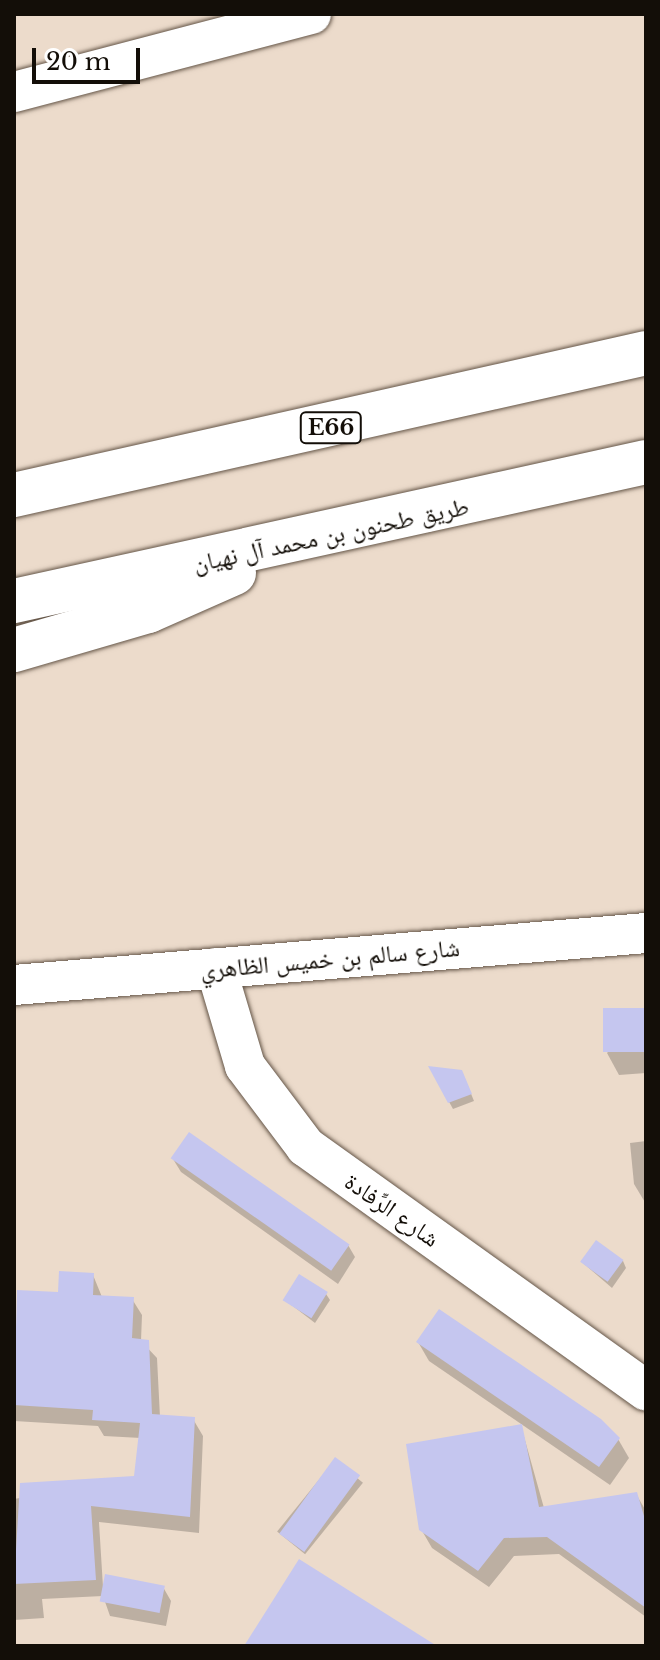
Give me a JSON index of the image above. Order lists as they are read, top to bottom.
{
  "streets": {
    "highway": ["E66", "طريق طحنون بن محمد آل نهيان"],
    "street": ["شارع سالم بن خميس الظاهري", "شارع الرِّفادة"]
  },
  "crossings": [
    ["شارع سالم بن خميس الظاهري", "شارع الرِّفادة"]
  ],
  "scale_bar": "20 m"
}
